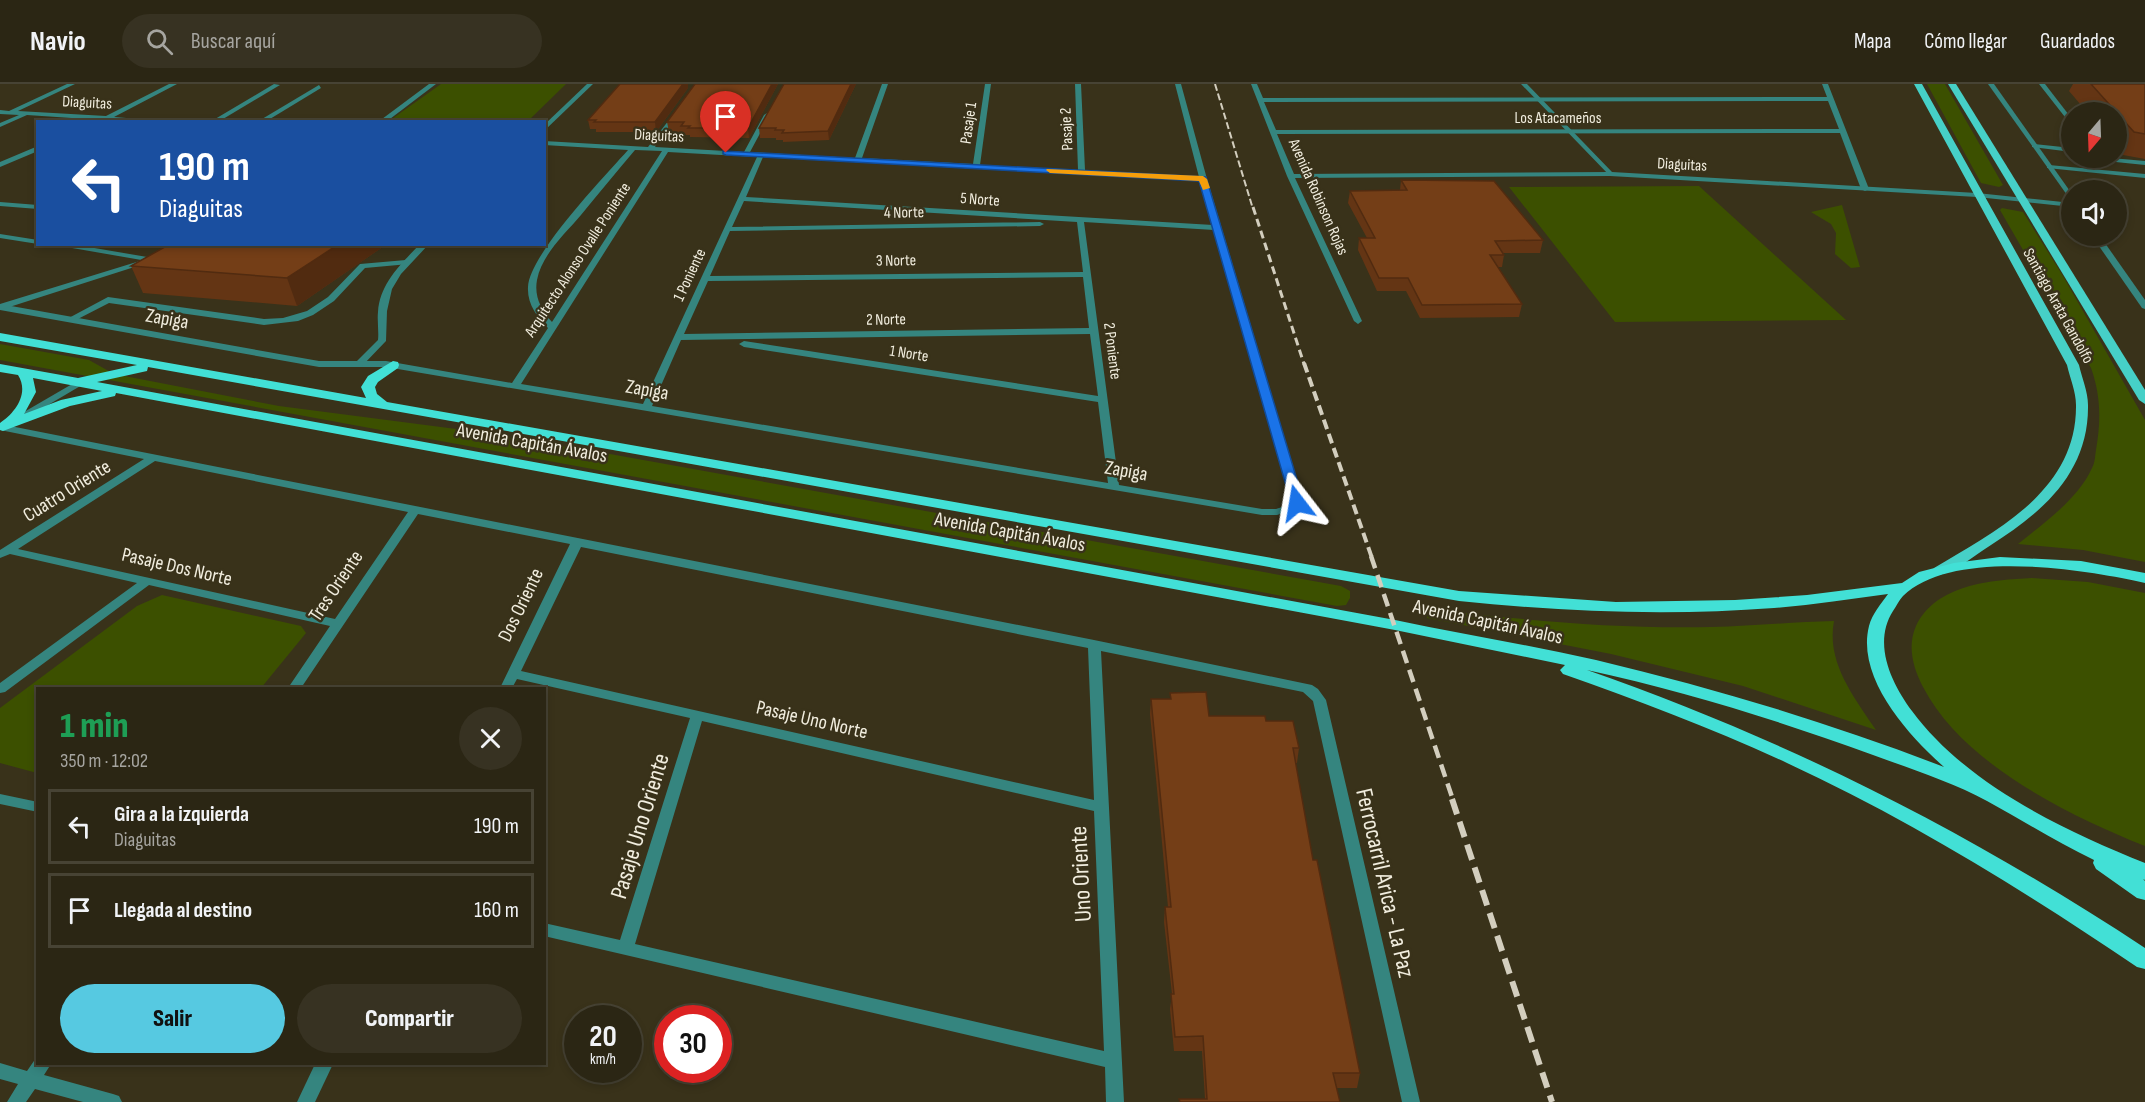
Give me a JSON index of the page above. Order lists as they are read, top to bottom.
{
  "streets": {
    "highway": ["Avenida Capitán Ávalos"],
    "main road": ["Santiago Arata Gandolfo"],
    "street": [
      "Diaguitas",
      "Los Atacameños",
      "Pasaje 1",
      "Pasaje 2",
      "Avenida Robinson Rojas",
      "5 Norte",
      "4 Norte",
      "Arquitecto Alonso Ovalle Poniente",
      "3 Norte",
      "1 Poniente",
      "Zapiga",
      "2 Norte",
      "2 Poniente",
      "1 Norte",
      "Cuatro Oriente",
      "Pasaje Dos Norte",
      "Tres Oriente",
      "Dos Oriente",
      "Pasaje Uno Norte",
      "Pasaje Uno Oriente",
      "Uno Oriente",
      "Ferrocarril Arica - La Paz"
    ]
  },
  "crossings": [
    ["Diaguitas", "Pasaje 1"],
    ["Diaguitas", "Pasaje 2"],
    ["Diaguitas", "Avenida Robinson Rojas"],
    ["Diaguitas", "Arquitecto Alonso Ovalle Poniente"],
    ["Diaguitas", "1 Poniente"],
    ["Diaguitas", "Santiago Arata Gandolfo"],
    ["Los Atacameños", "Avenida Robinson Rojas"],
    ["5 Norte", "4 Norte"],
    ["5 Norte", "1 Poniente"],
    ["5 Norte", "Zapiga"],
    ["5 Norte", "2 Poniente"],
    ["4 Norte", "1 Poniente"],
    ["4 Norte", "2 Poniente"],
    ["Arquitecto Alonso Ovalle Poniente", "Zapiga"],
    ["3 Norte", "1 Poniente"],
    ["3 Norte", "2 Poniente"],
    ["1 Poniente", "Zapiga"],
    ["1 Poniente", "2 Norte"],
    ["Zapiga", "2 Poniente"],
    ["2 Norte", "2 Poniente"],
    ["2 Norte", "1 Norte"],
    ["2 Poniente", "1 Norte"],
    ["Cuatro Oriente", "Pasaje Dos Norte"],
    ["Pasaje Dos Norte", "Tres Oriente"],
    ["Dos Oriente", "Pasaje Uno Norte"],
    ["Pasaje Uno Norte", "Pasaje Uno Oriente"],
    ["Pasaje Uno Norte", "Uno Oriente"],
    ["Uno Oriente", "Ferrocarril Arica - La Paz"]
  ],
  "north": "bottom",
  "page": {
    "header": "Navio",
    "search": "Buscar aquí",
    "nav": ["Mapa", "Cómo llegar", "Guardados"],
    "turn": ["190 m", "Diaguitas"],
    "heading": ["1 min", "350 m · 12:02"],
    "list": [
      {
        "name": "Gira a la izquierda",
        "note": "Diaguitas",
        "value": "190 m"
      },
      {
        "name": "Llegada al destino",
        "value": "160 m"
      }
    ],
    "buttons": ["Salir", "Compartir"],
    "speed": "20 km/h",
    "limit": "30"
  }
}
